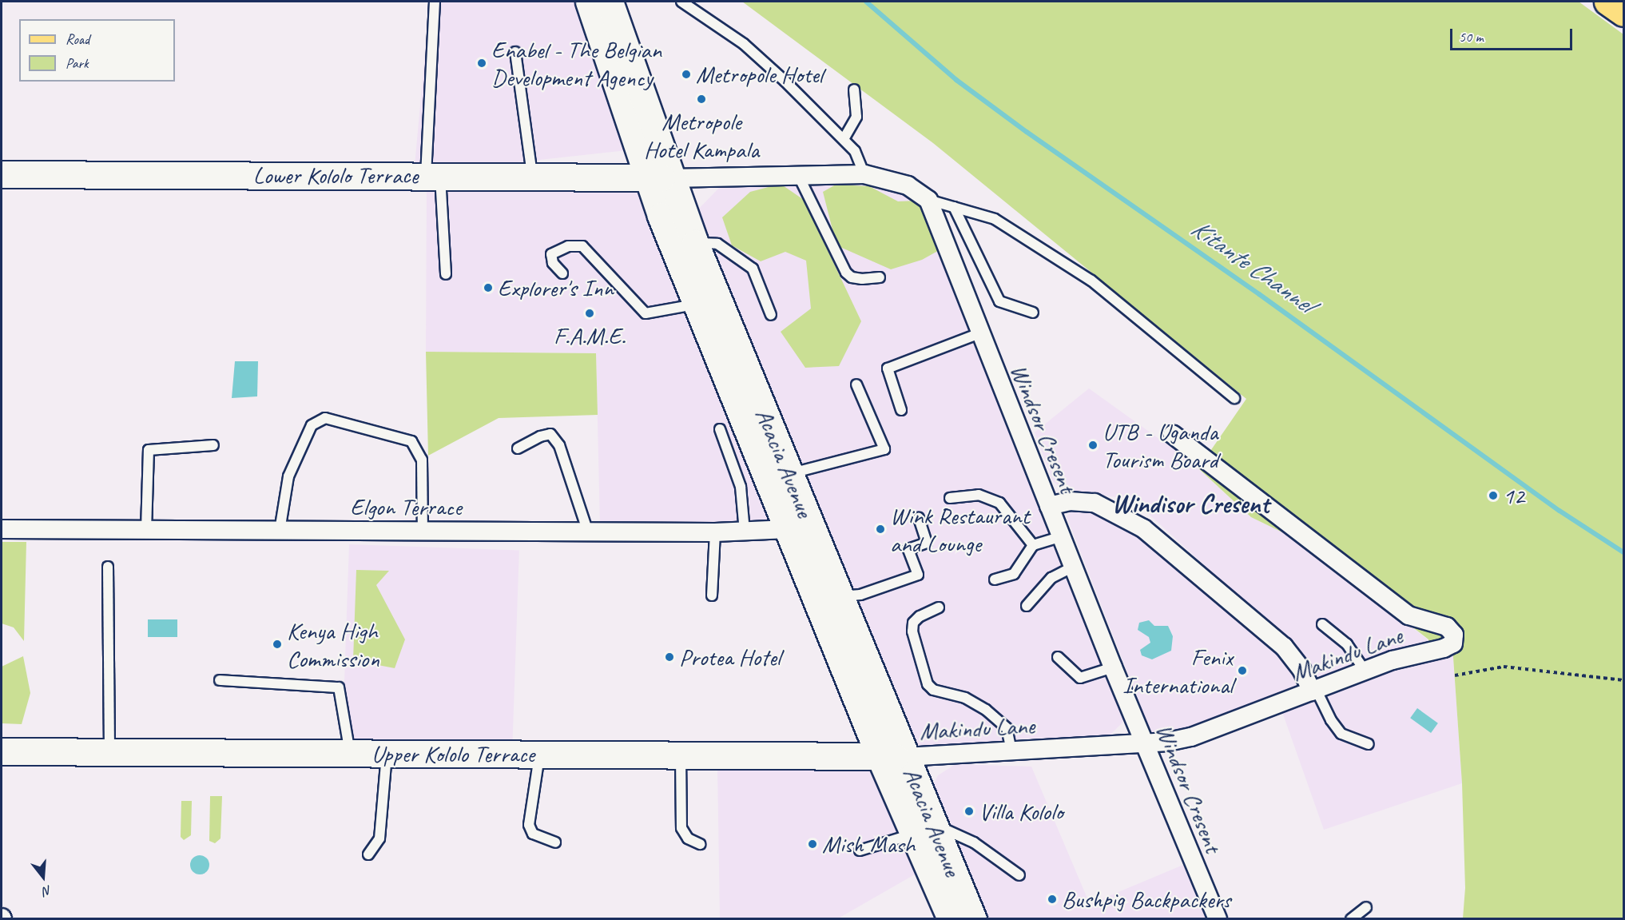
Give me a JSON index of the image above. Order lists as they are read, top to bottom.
{
  "streets": {
    "main road": ["Lower Kololo Terrace", "Acacia Avenue", "Upper Kololo Terrace"],
    "street": ["Windsor Cresent", "Elgon Terrace", "Makindu Lane"]
  },
  "crossings": [
    ["Lower Kololo Terrace", "Acacia Avenue"],
    ["Windsor Cresent", "Makindu Lane"],
    ["Acacia Avenue", "Elgon Terrace"],
    ["Acacia Avenue", "Makindu Lane"],
    ["Acacia Avenue", "Upper Kololo Terrace"],
    ["Makindu Lane", "Upper Kololo Terrace"]
  ],
  "districts": ["Windisor Cresent"],
  "water": ["Kitante Channel"],
  "places": [
    "Enabel - The Belgian Development Agency",
    "Metropole Hotel",
    "Metropole Hotel Kampala",
    "Explorer's Inn",
    "F.A.M.E.",
    "UTB - Uganda Tourism Board",
    "12",
    "Wink Restaurant and Lounge",
    "Kenya High Commission",
    "Protea Hotel",
    "Fenix International",
    "Villa Kololo",
    "Mish Mash",
    "Bushpig Backpackers"
  ],
  "legend": ["Road", "Park"],
  "scale_bar": "50 m",
  "north": "bottom"
}
